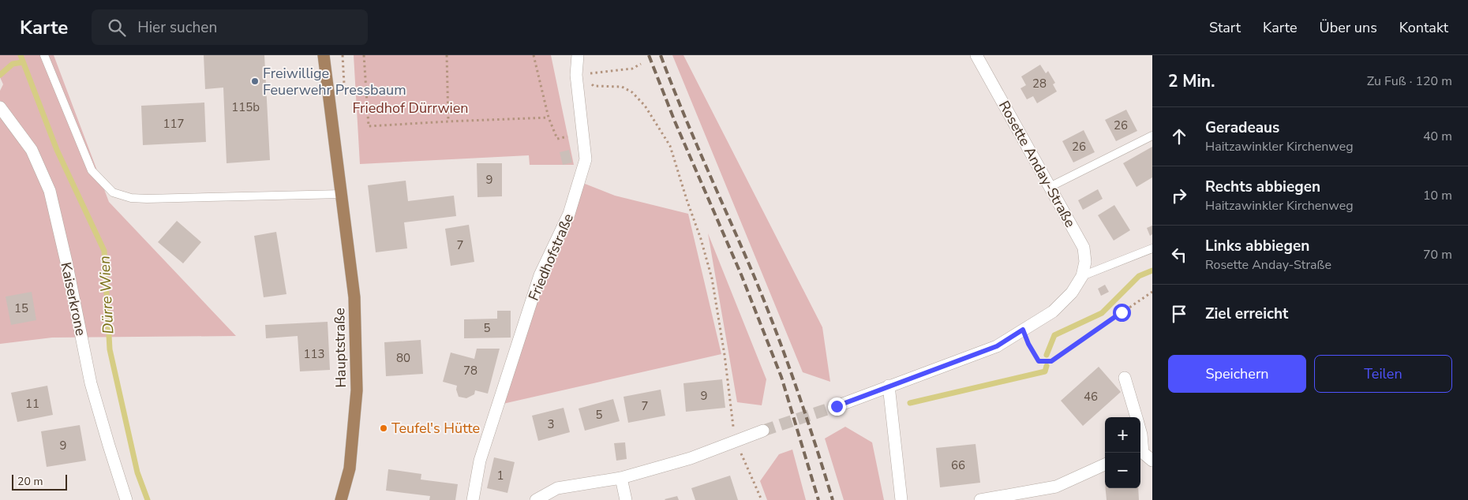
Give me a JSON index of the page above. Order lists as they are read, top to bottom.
{
  "streets": {
    "main road": ["Hauptstraße"],
    "street": ["Rosette Anday-Straße", "Friedhofstraße", "Kaiserkrone"]
  },
  "water": ["Dürre Wien"],
  "parks": ["Friedhof Dürrwien"],
  "places": ["Freiwillige Feuerwehr Pressbaum", "Teufel's Hütte"],
  "house_numbers": [
    "28",
    "115b",
    "117",
    "26",
    "26",
    "9",
    "7",
    "15",
    "5",
    "113",
    "80",
    "78",
    "9",
    "46",
    "11",
    "7",
    "5",
    "3",
    "9",
    "66",
    "1"
  ],
  "scale_bar": "20 m",
  "page": {
    "header": "Karte",
    "search": "Hier suchen",
    "nav": [
      "Start",
      "Karte",
      "Über uns",
      "Kontakt"
    ],
    "heading": ["2 Min.", "Zu Fuß · 120 m"],
    "list": [
      ["Geradeaus", "Haitzawinkler Kirchenweg", "40 m"],
      ["Rechts abbiegen", "Haitzawinkler Kirchenweg", "10 m"],
      ["Links abbiegen", "Rosette Anday-Straße", "70 m"],
      "Ziel erreicht"
    ],
    "buttons": ["Speichern", "Teilen"],
    "map_buttons": ["+", "−"],
    "scale": "20 m"
  }
}
